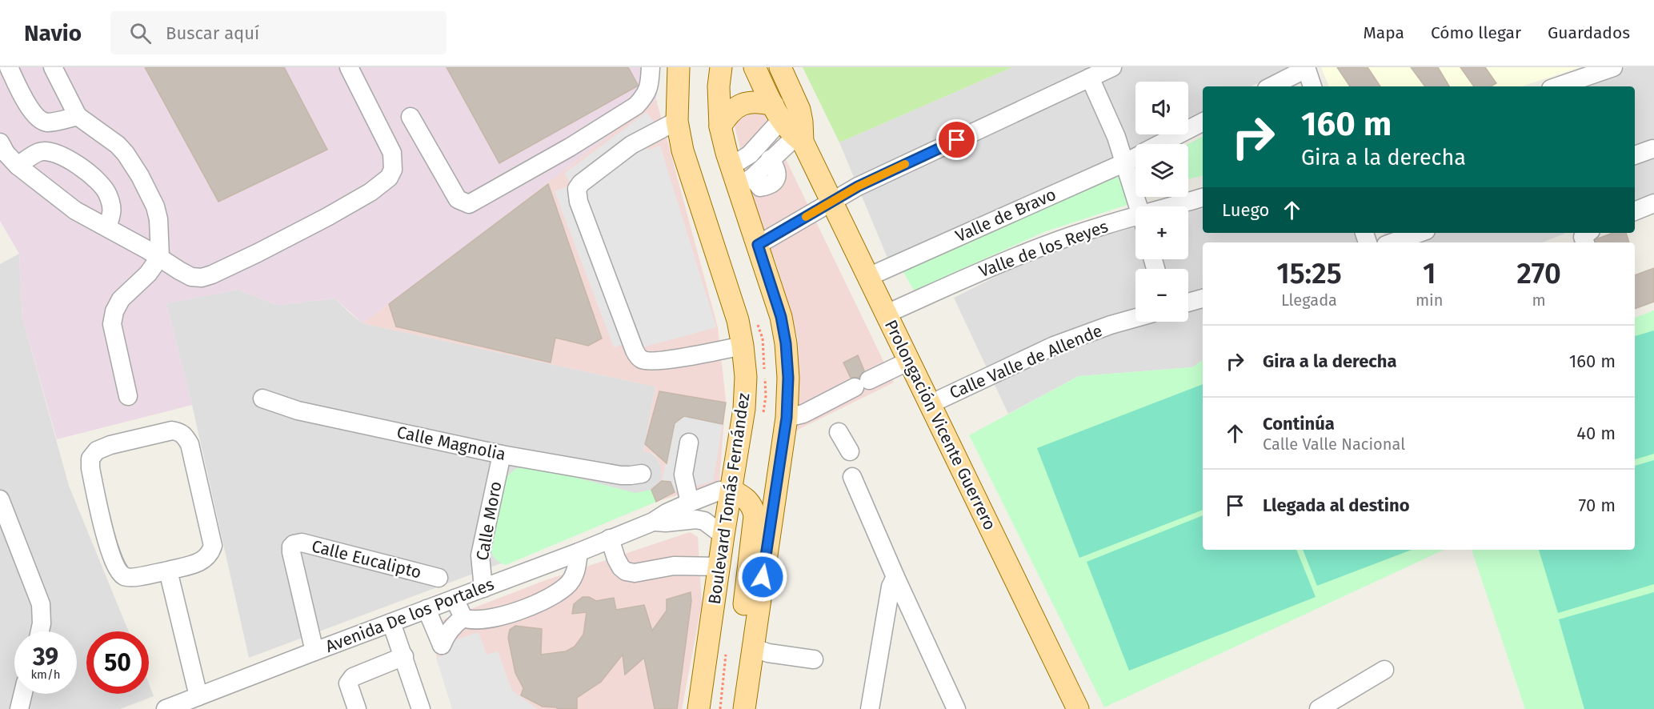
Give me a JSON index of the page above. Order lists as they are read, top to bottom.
{
  "streets": {
    "main road": ["Prolongación Vicente Guerrero", "Boulevard Tomás Fernández"],
    "street": [
      "Valle de Bravo",
      "Valle de los Reyes",
      "Calle Valle de Allende",
      "Calle Magnolia",
      "Calle Moro",
      "Calle Eucalipto",
      "Avenida De los Portales"
    ]
  },
  "crossings": [
    ["Valle de Bravo", "Prolongación Vicente Guerrero"],
    ["Valle de los Reyes", "Prolongación Vicente Guerrero"],
    ["Calle Valle de Allende", "Prolongación Vicente Guerrero"],
    ["Calle Magnolia", "Calle Moro"],
    ["Boulevard Tomás Fernández", "Avenida De los Portales"],
    ["Calle Moro", "Avenida De los Portales"],
    ["Calle Eucalipto", "Avenida De los Portales"]
  ],
  "page": {
    "header": "Navio",
    "search": "Buscar aquí",
    "nav": ["Mapa", "Cómo llegar", "Guardados"],
    "map_buttons": ["+", "−"],
    "turn": ["160 m", "Gira a la derecha"],
    "then": "Luego",
    "eta": [
      "15:25",
      "Llegada",
      "1",
      "min",
      "270",
      "m"
    ],
    "list": [
      {
        "name": "Gira a la derecha",
        "value": "160 m"
      },
      {
        "name": "Continúa",
        "note": "Calle Valle Nacional",
        "value": "40 m"
      },
      {
        "name": "Llegada al destino",
        "value": "70 m"
      }
    ],
    "speed": "39 km/h",
    "limit": "50"
  }
}
